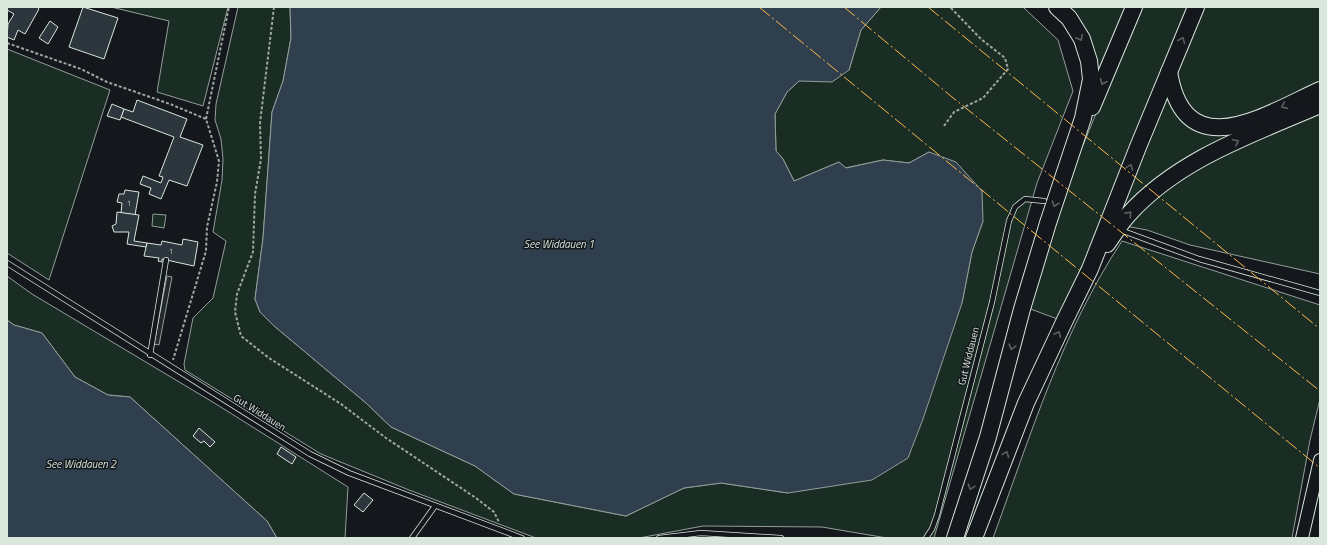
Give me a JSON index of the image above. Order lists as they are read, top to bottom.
{
  "streets": {
    "lane": ["Gut Widdauen"]
  },
  "water": ["See Widdauen 1", "See Widdauen 2"],
  "house_numbers": ["1", "1"]
}
